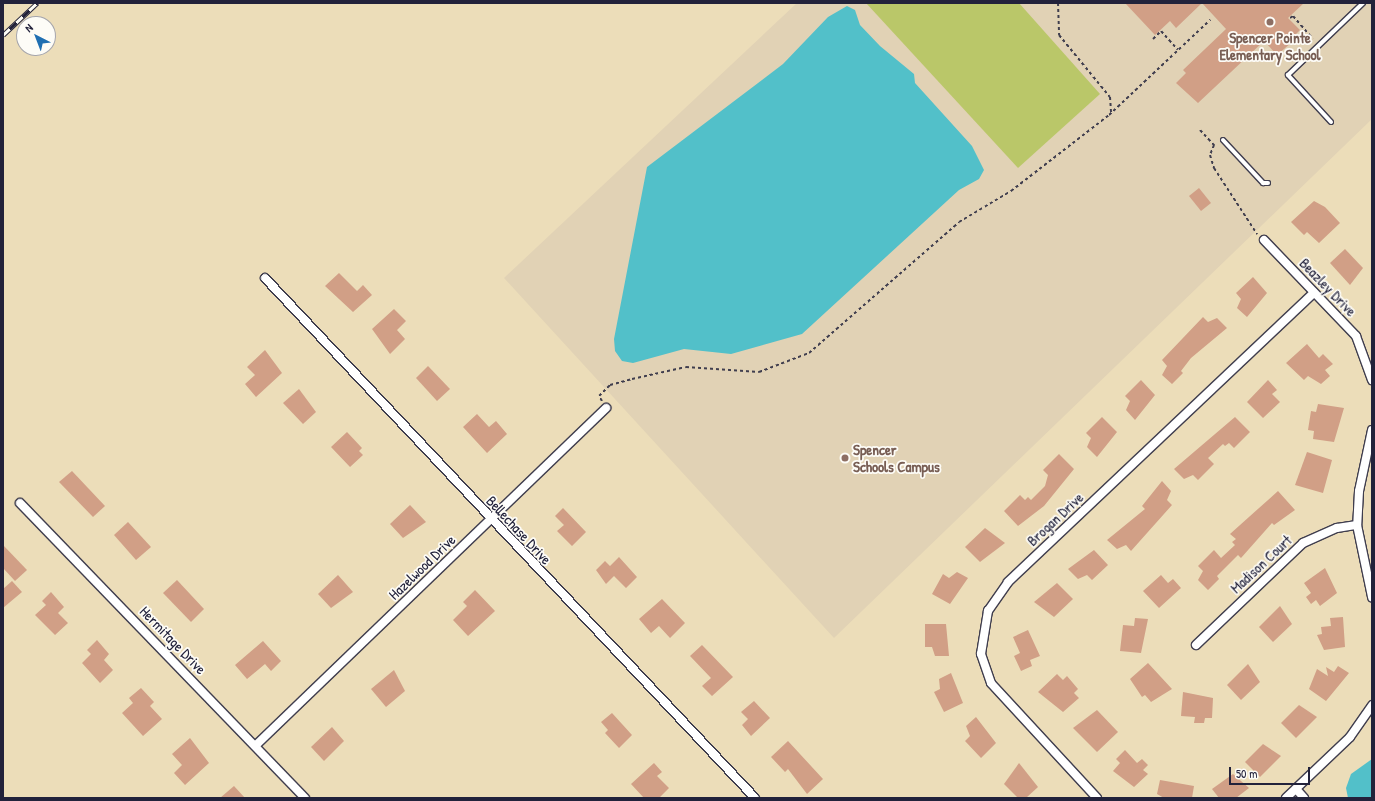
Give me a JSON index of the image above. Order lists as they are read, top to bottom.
{
  "streets": {
    "street": [
      "Beazley Drive",
      "Brogan Drive",
      "Bellechase Drive",
      "Madison Court",
      "Hazelwood Drive",
      "Hermitage Drive"
    ]
  },
  "crossings": [
    ["Beazley Drive", "Brogan Drive"],
    ["Bellechase Drive", "Hazelwood Drive"],
    ["Hazelwood Drive", "Hermitage Drive"]
  ],
  "places": ["Spencer Pointe Elementary School", "Spencer Schools Campus"],
  "scale_bar": "50 m",
  "north": "top left"
}
